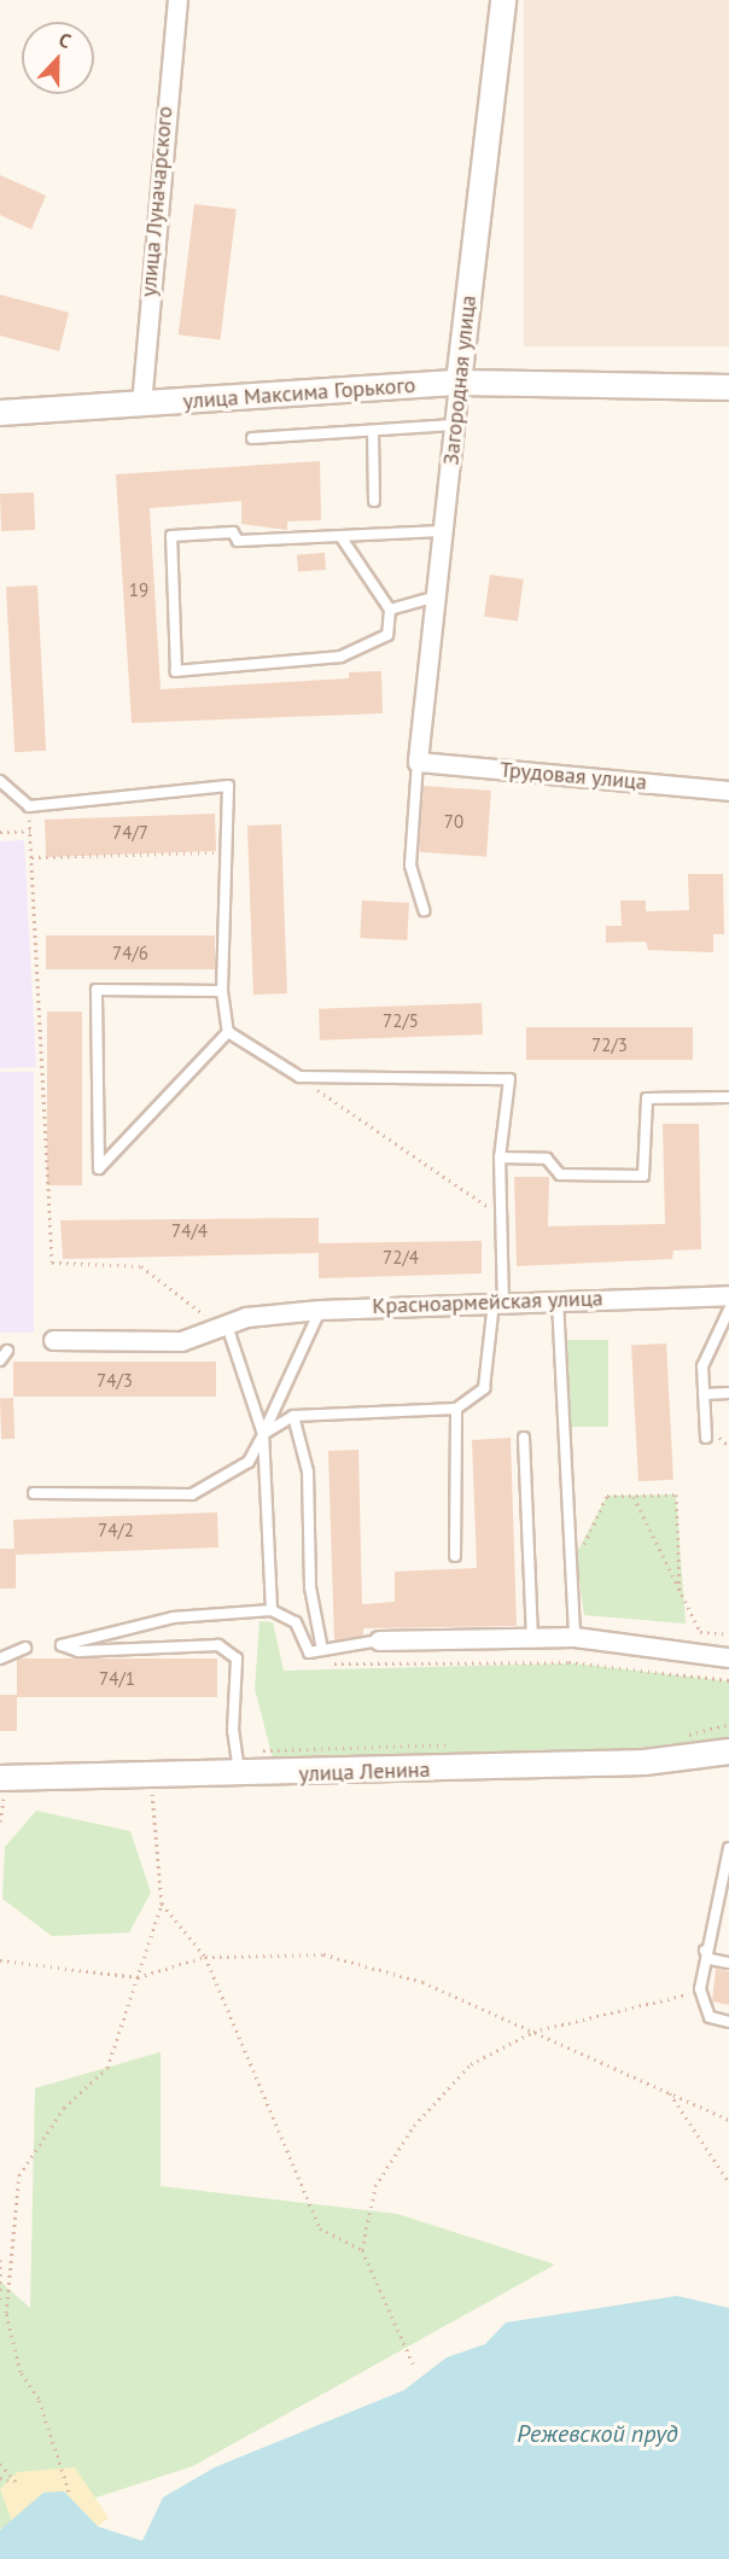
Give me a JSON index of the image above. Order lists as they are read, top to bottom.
{
  "streets": {
    "street": [
      "улица Луначарского",
      "Загородная улица",
      "улица Максима Горького",
      "Трудовая улица",
      "Красноармейская улица",
      "улица Ленина"
    ]
  },
  "crossings": [
    ["улица Луначарского", "улица Максима Горького"],
    ["Загородная улица", "улица Максима Горького"],
    ["Загородная улица", "Трудовая улица"]
  ],
  "water": ["Режевской пруд"],
  "house_numbers": [
    "19",
    "70",
    "74/7",
    "74/6",
    "72/5",
    "72/3",
    "74/4",
    "72/4",
    "74/3",
    "74/2",
    "74/1"
  ],
  "north": "top"
}
